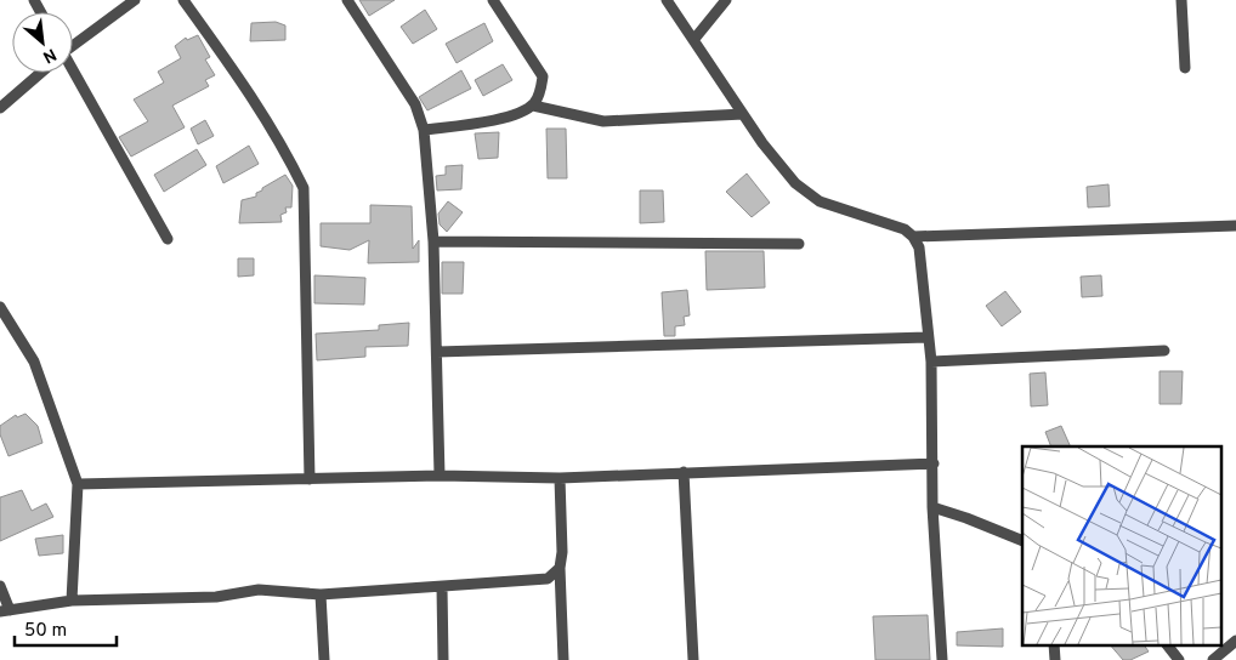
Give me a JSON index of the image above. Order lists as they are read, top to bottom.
{
  "scale_bar": "50 m",
  "north": "bottom right"
}
